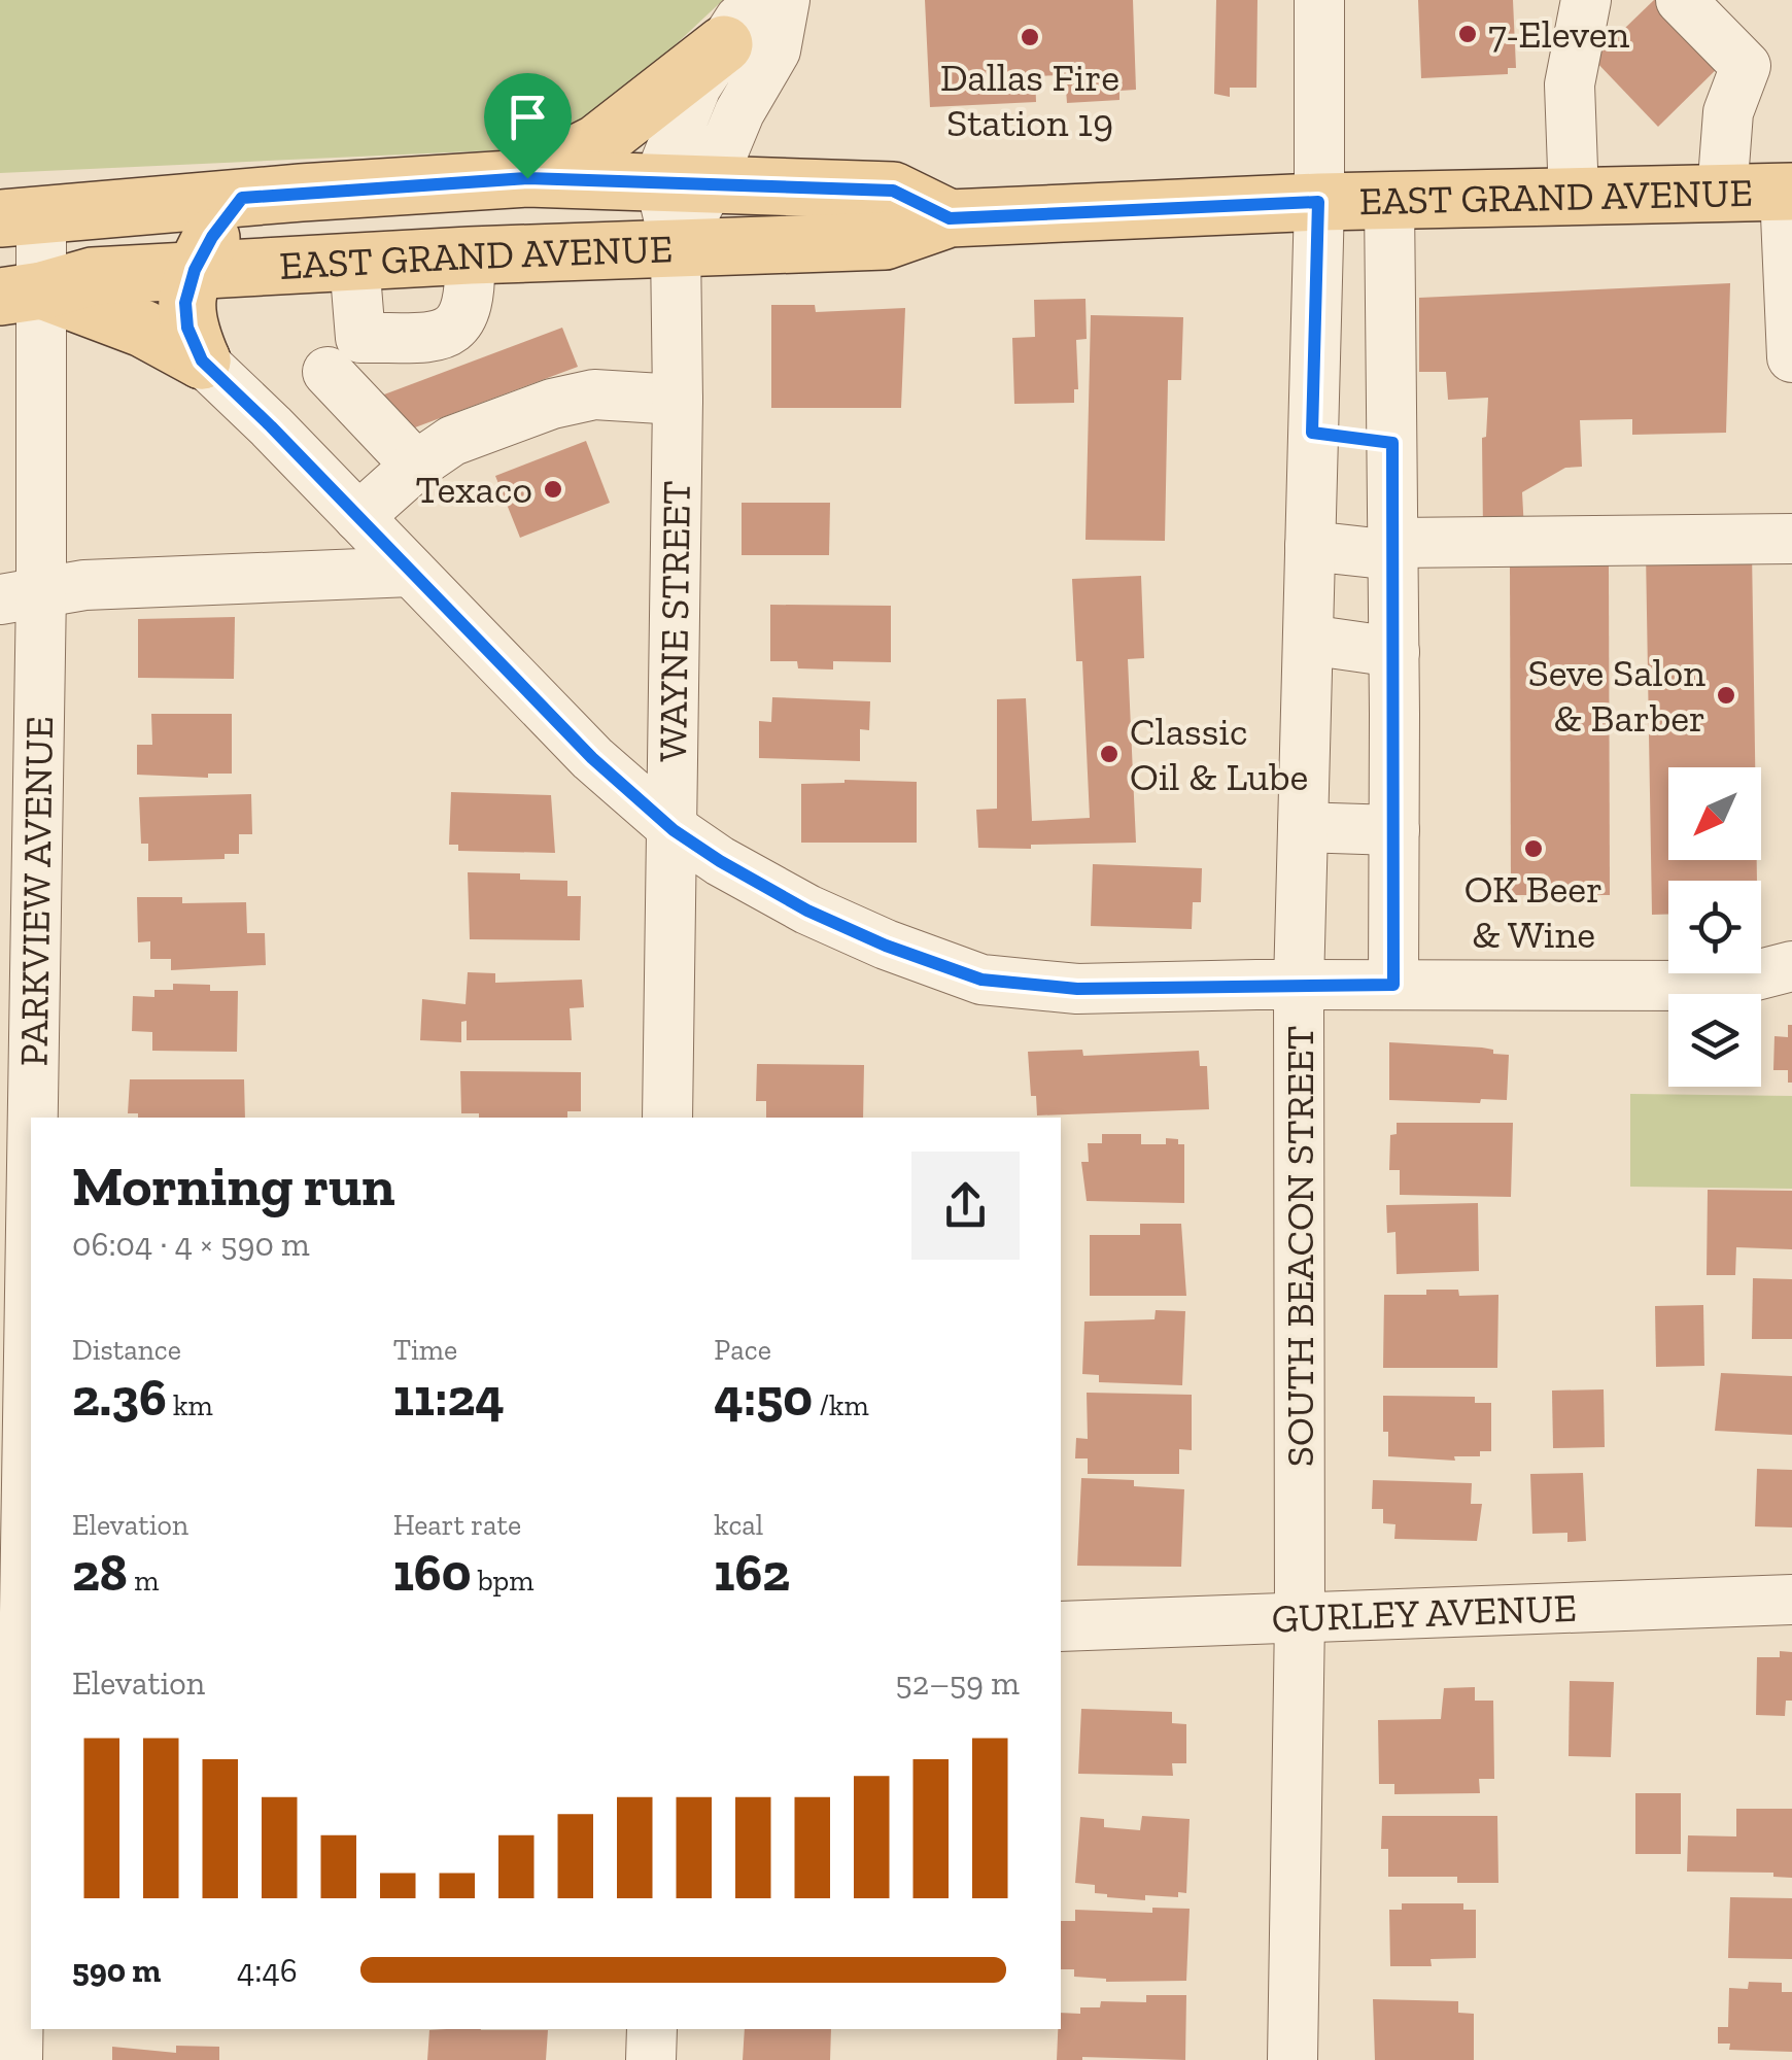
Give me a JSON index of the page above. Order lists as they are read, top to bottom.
{
  "streets": {
    "main road": ["EAST GRAND AVENUE"],
    "street": [
      "WAYNE STREET",
      "PARKVIEW AVENUE",
      "SOUTH BEACON STREET",
      "GURLEY AVENUE"
    ]
  },
  "crossings": [
    ["EAST GRAND AVENUE", "WAYNE STREET"],
    ["EAST GRAND AVENUE", "PARKVIEW AVENUE"],
    ["EAST GRAND AVENUE", "SOUTH BEACON STREET"],
    ["SOUTH BEACON STREET", "GURLEY AVENUE"]
  ],
  "places": [
    "7-Eleven",
    "Dallas Fire Station 19",
    "Texaco",
    "Seve Salon & Barber",
    "Classic Oil & Lube",
    "OK Beer & Wine"
  ],
  "north": "bottom left",
  "page": {
    "heading": ["Morning run", "06:04 · 4 × 590 m"],
    "stats": [
      ["Distance", "2.36 km"],
      ["Time", "11:24"],
      ["Pace", "4:50 /km"],
      ["Elevation", "28 m"],
      ["Heart rate", "160 bpm"],
      ["kcal", "162"]
    ],
    "chart": ["Elevation", "52–59 m"],
    "list": [
      {
        "name": "590 m",
        "note": "4:46"
      }
    ]
  }
}
